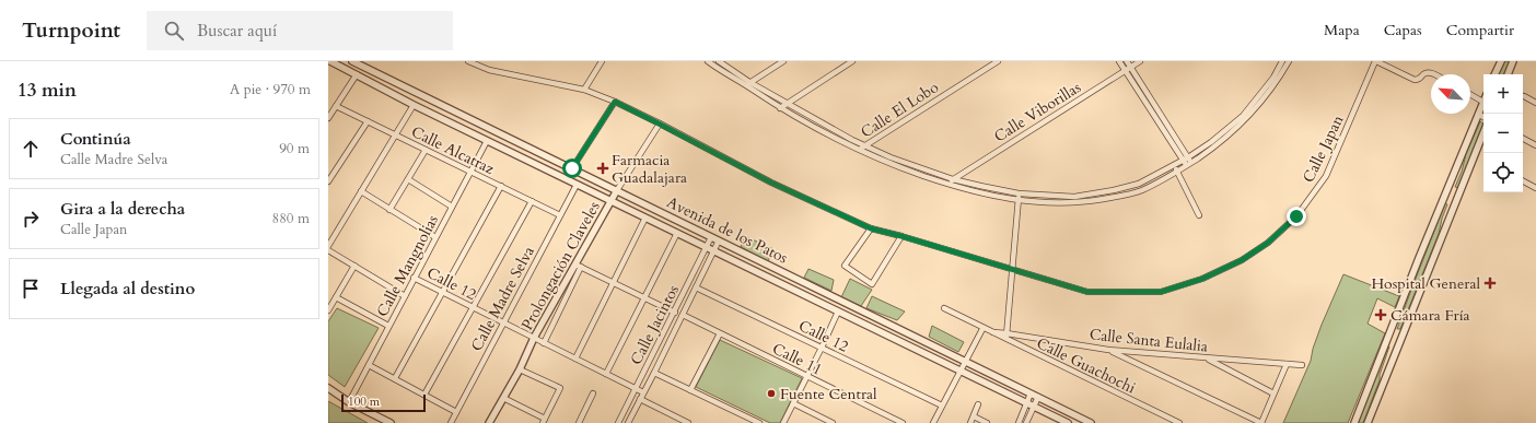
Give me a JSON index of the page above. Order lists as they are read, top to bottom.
{
  "streets": {
    "street": [
      "Calle El Lobo",
      "Calle Viborillas",
      "Calle Japan",
      "Calle Alcatraz",
      "Avenida de los Patos",
      "Calle Mangnolias",
      "Prolongación Claveles",
      "Calle 12",
      "Calle Madre Selva",
      "Calle Jacintos",
      "Calle Santa Eulalia",
      "Calle 11",
      "Calle Guachochi"
    ]
  },
  "crossings": [
    ["Calle Japan", "Prolongación Claveles"],
    ["Calle Alcatraz", "Calle Mangnolias"],
    ["Calle Alcatraz", "Calle Madre Selva"],
    ["Avenida de los Patos", "Calle Mangnolias"],
    ["Avenida de los Patos", "Prolongación Claveles"],
    ["Avenida de los Patos", "Calle Madre Selva"],
    ["Avenida de los Patos", "Calle Jacintos"],
    ["Calle Mangnolias", "Calle 12"],
    ["Prolongación Claveles", "Calle 12"],
    ["Calle 12", "Calle Madre Selva"],
    ["Calle 12", "Calle Jacintos"],
    ["Calle Jacintos", "Calle 11"],
    ["Calle Santa Eulalia", "Calle Guachochi"]
  ],
  "places": {
    "health": ["Farmacia Guadalajara", "Hospital General", "Cámara Fría"],
    "other": ["Fuente Central"]
  },
  "scale_bar": "100 m",
  "north": "top left",
  "page": {
    "header": "Turnpoint",
    "search": "Buscar aquí",
    "nav": ["Mapa", "Capas", "Compartir"],
    "heading": ["13 min", "A pie · 970 m"],
    "map_buttons": ["+", "−"],
    "list": [
      ["Continúa", "Calle Madre Selva", "90 m"],
      ["Gira a la derecha", "Calle Japan", "880 m"],
      "Llegada al destino"
    ],
    "scale": "100 m"
  }
}
